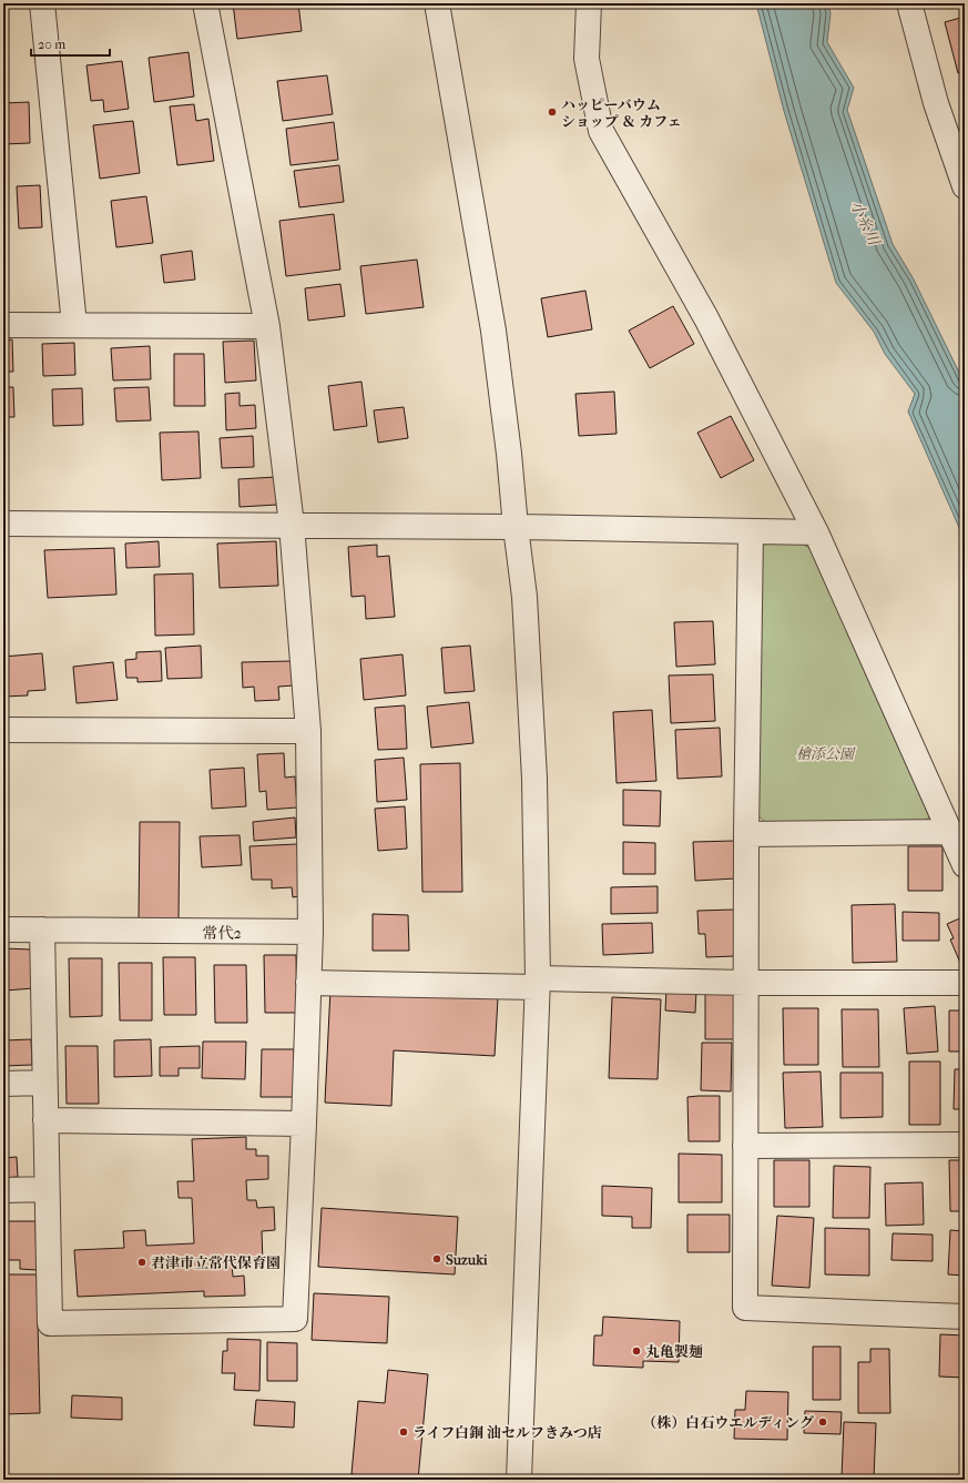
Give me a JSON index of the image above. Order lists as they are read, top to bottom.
{
  "districts": ["常代2"],
  "water": ["小糸川"],
  "parks": ["槍添公園"],
  "places": [
    "ハッピーバウム ショップ ＆ カフェ",
    "Suzuki",
    "君津市立常代保育園",
    "丸亀製麺",
    "（株）白石ウエルディング",
    "ライフ白銅 油セルフきみつ店"
  ],
  "scale_bar": "20 m"
}
